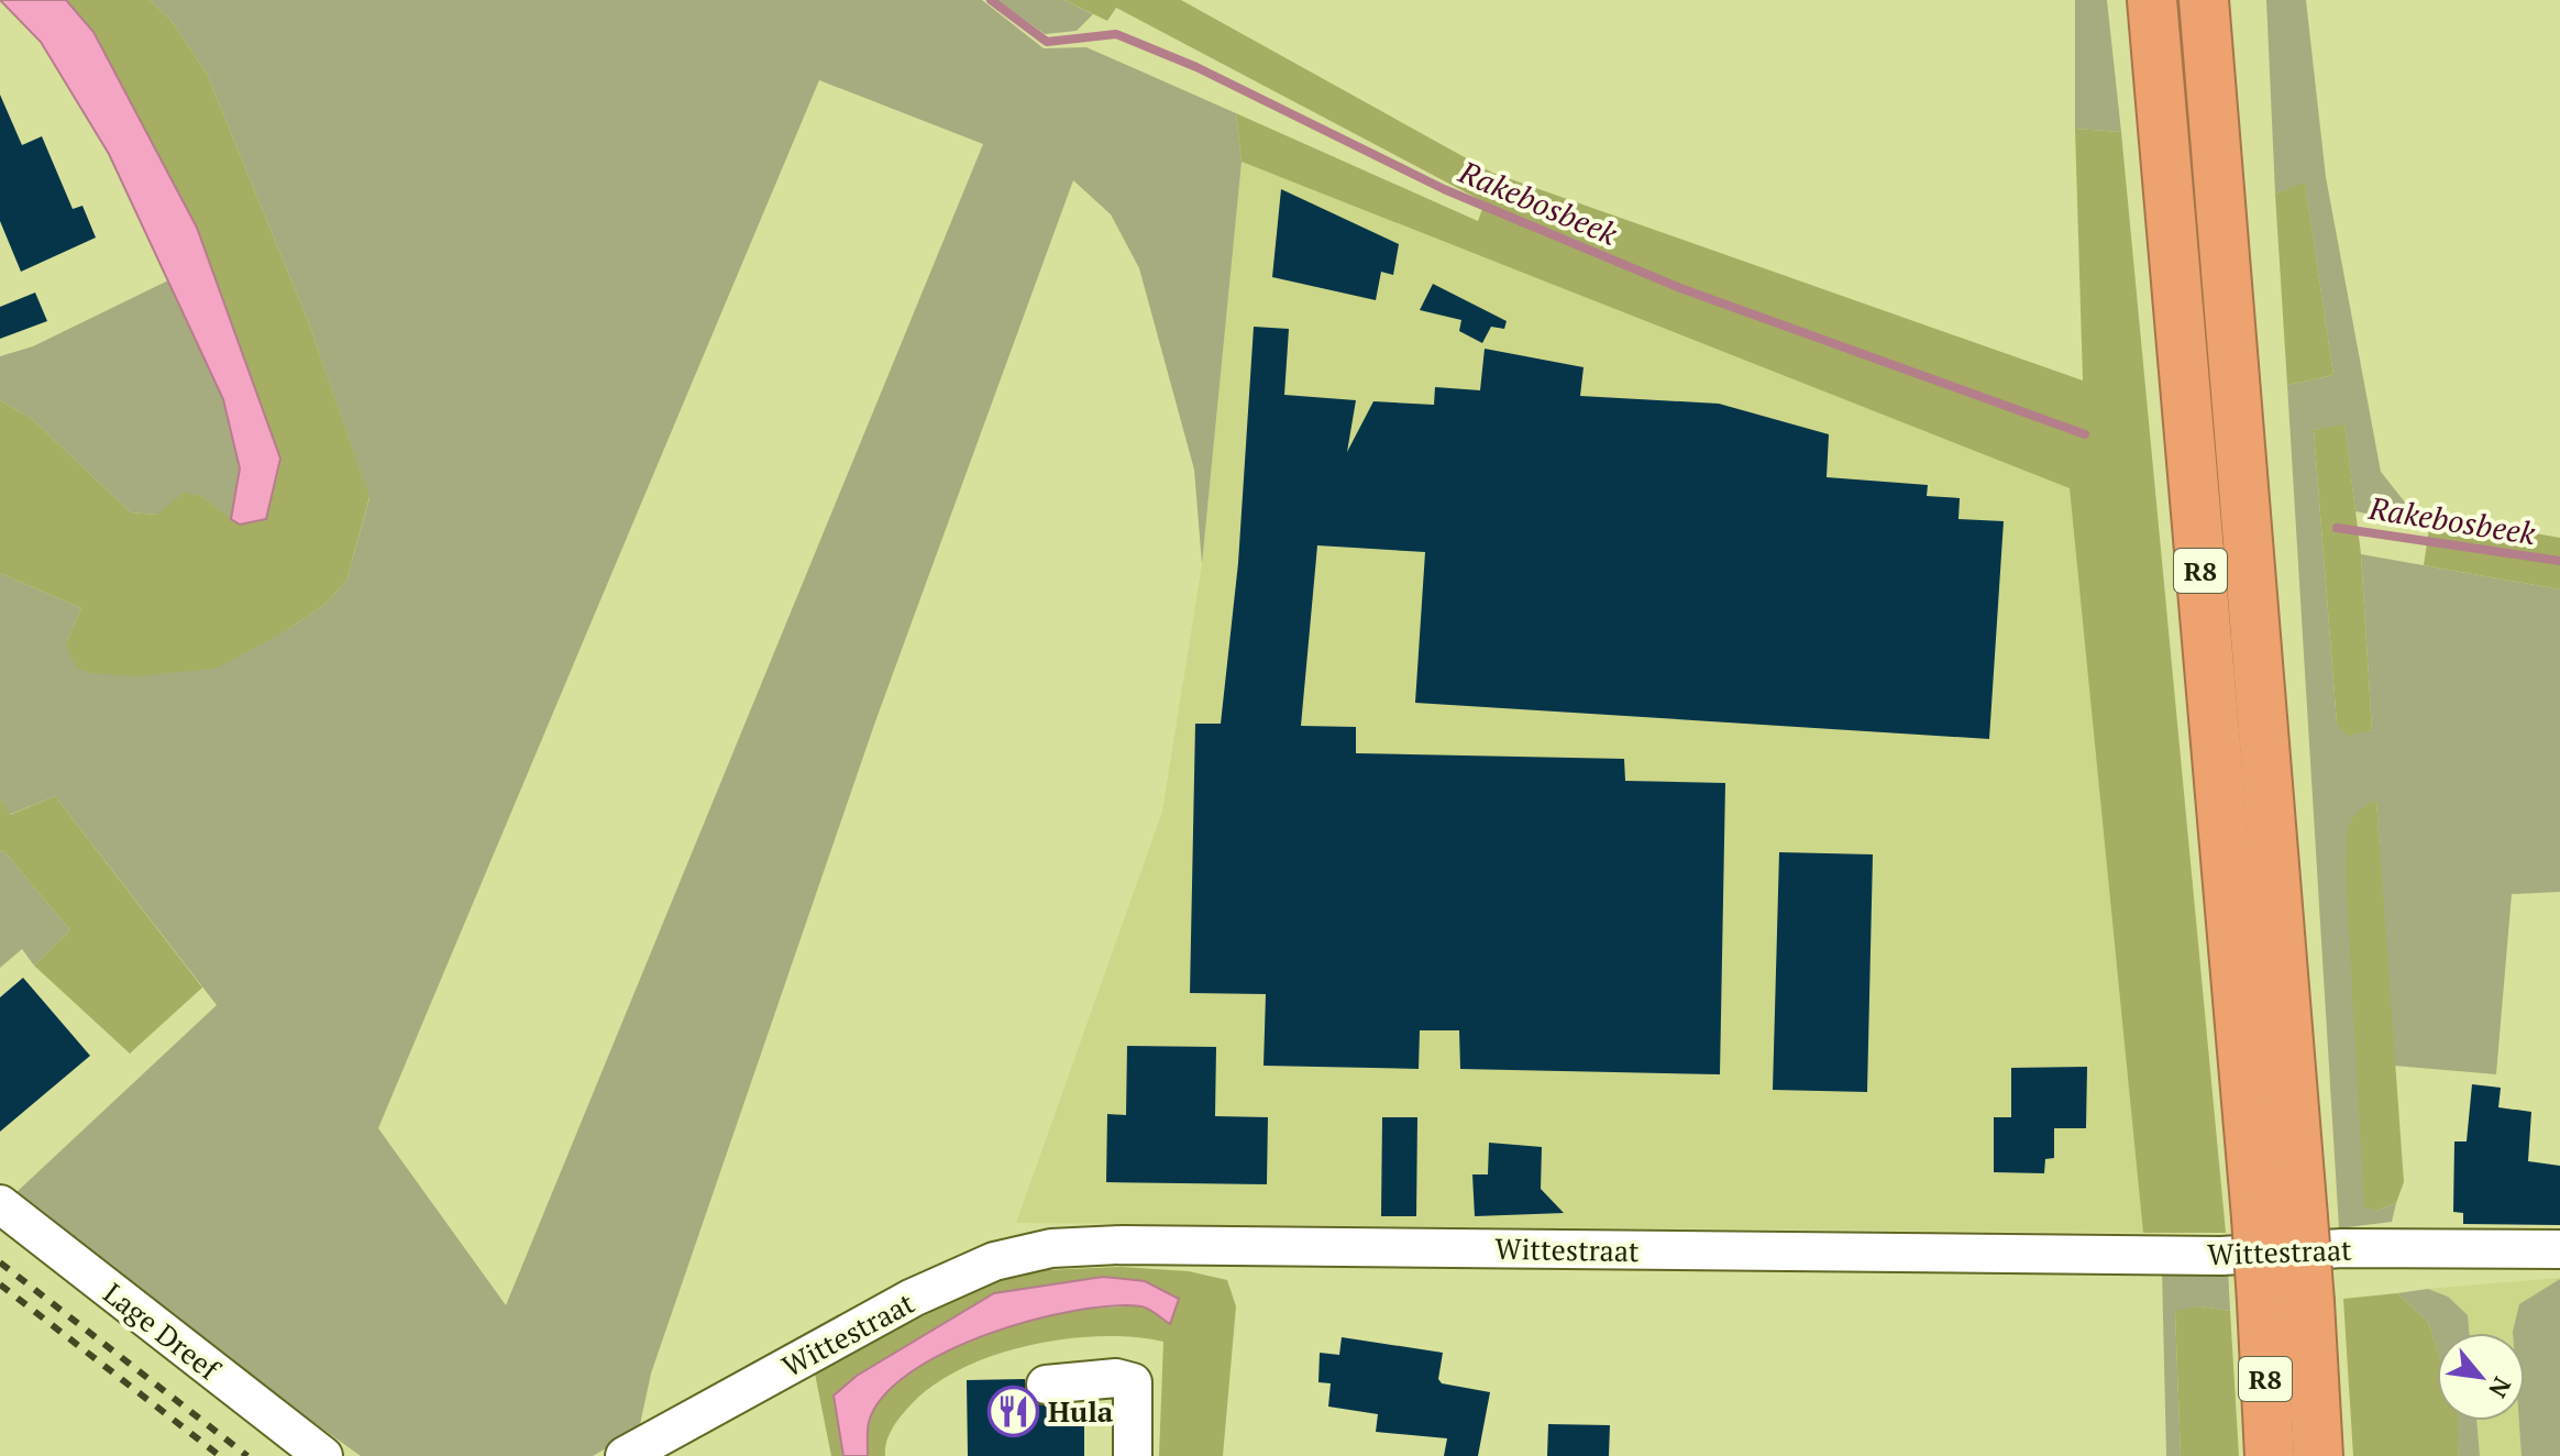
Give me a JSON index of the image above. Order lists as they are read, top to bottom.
{
  "streets": {
    "highway": ["R8"],
    "street": ["Wittestraat", "Lage Dreef"]
  },
  "water": ["Rakebosbeek"],
  "places": {
    "restaurant": ["Hula"]
  },
  "north": "bottom right"
}
